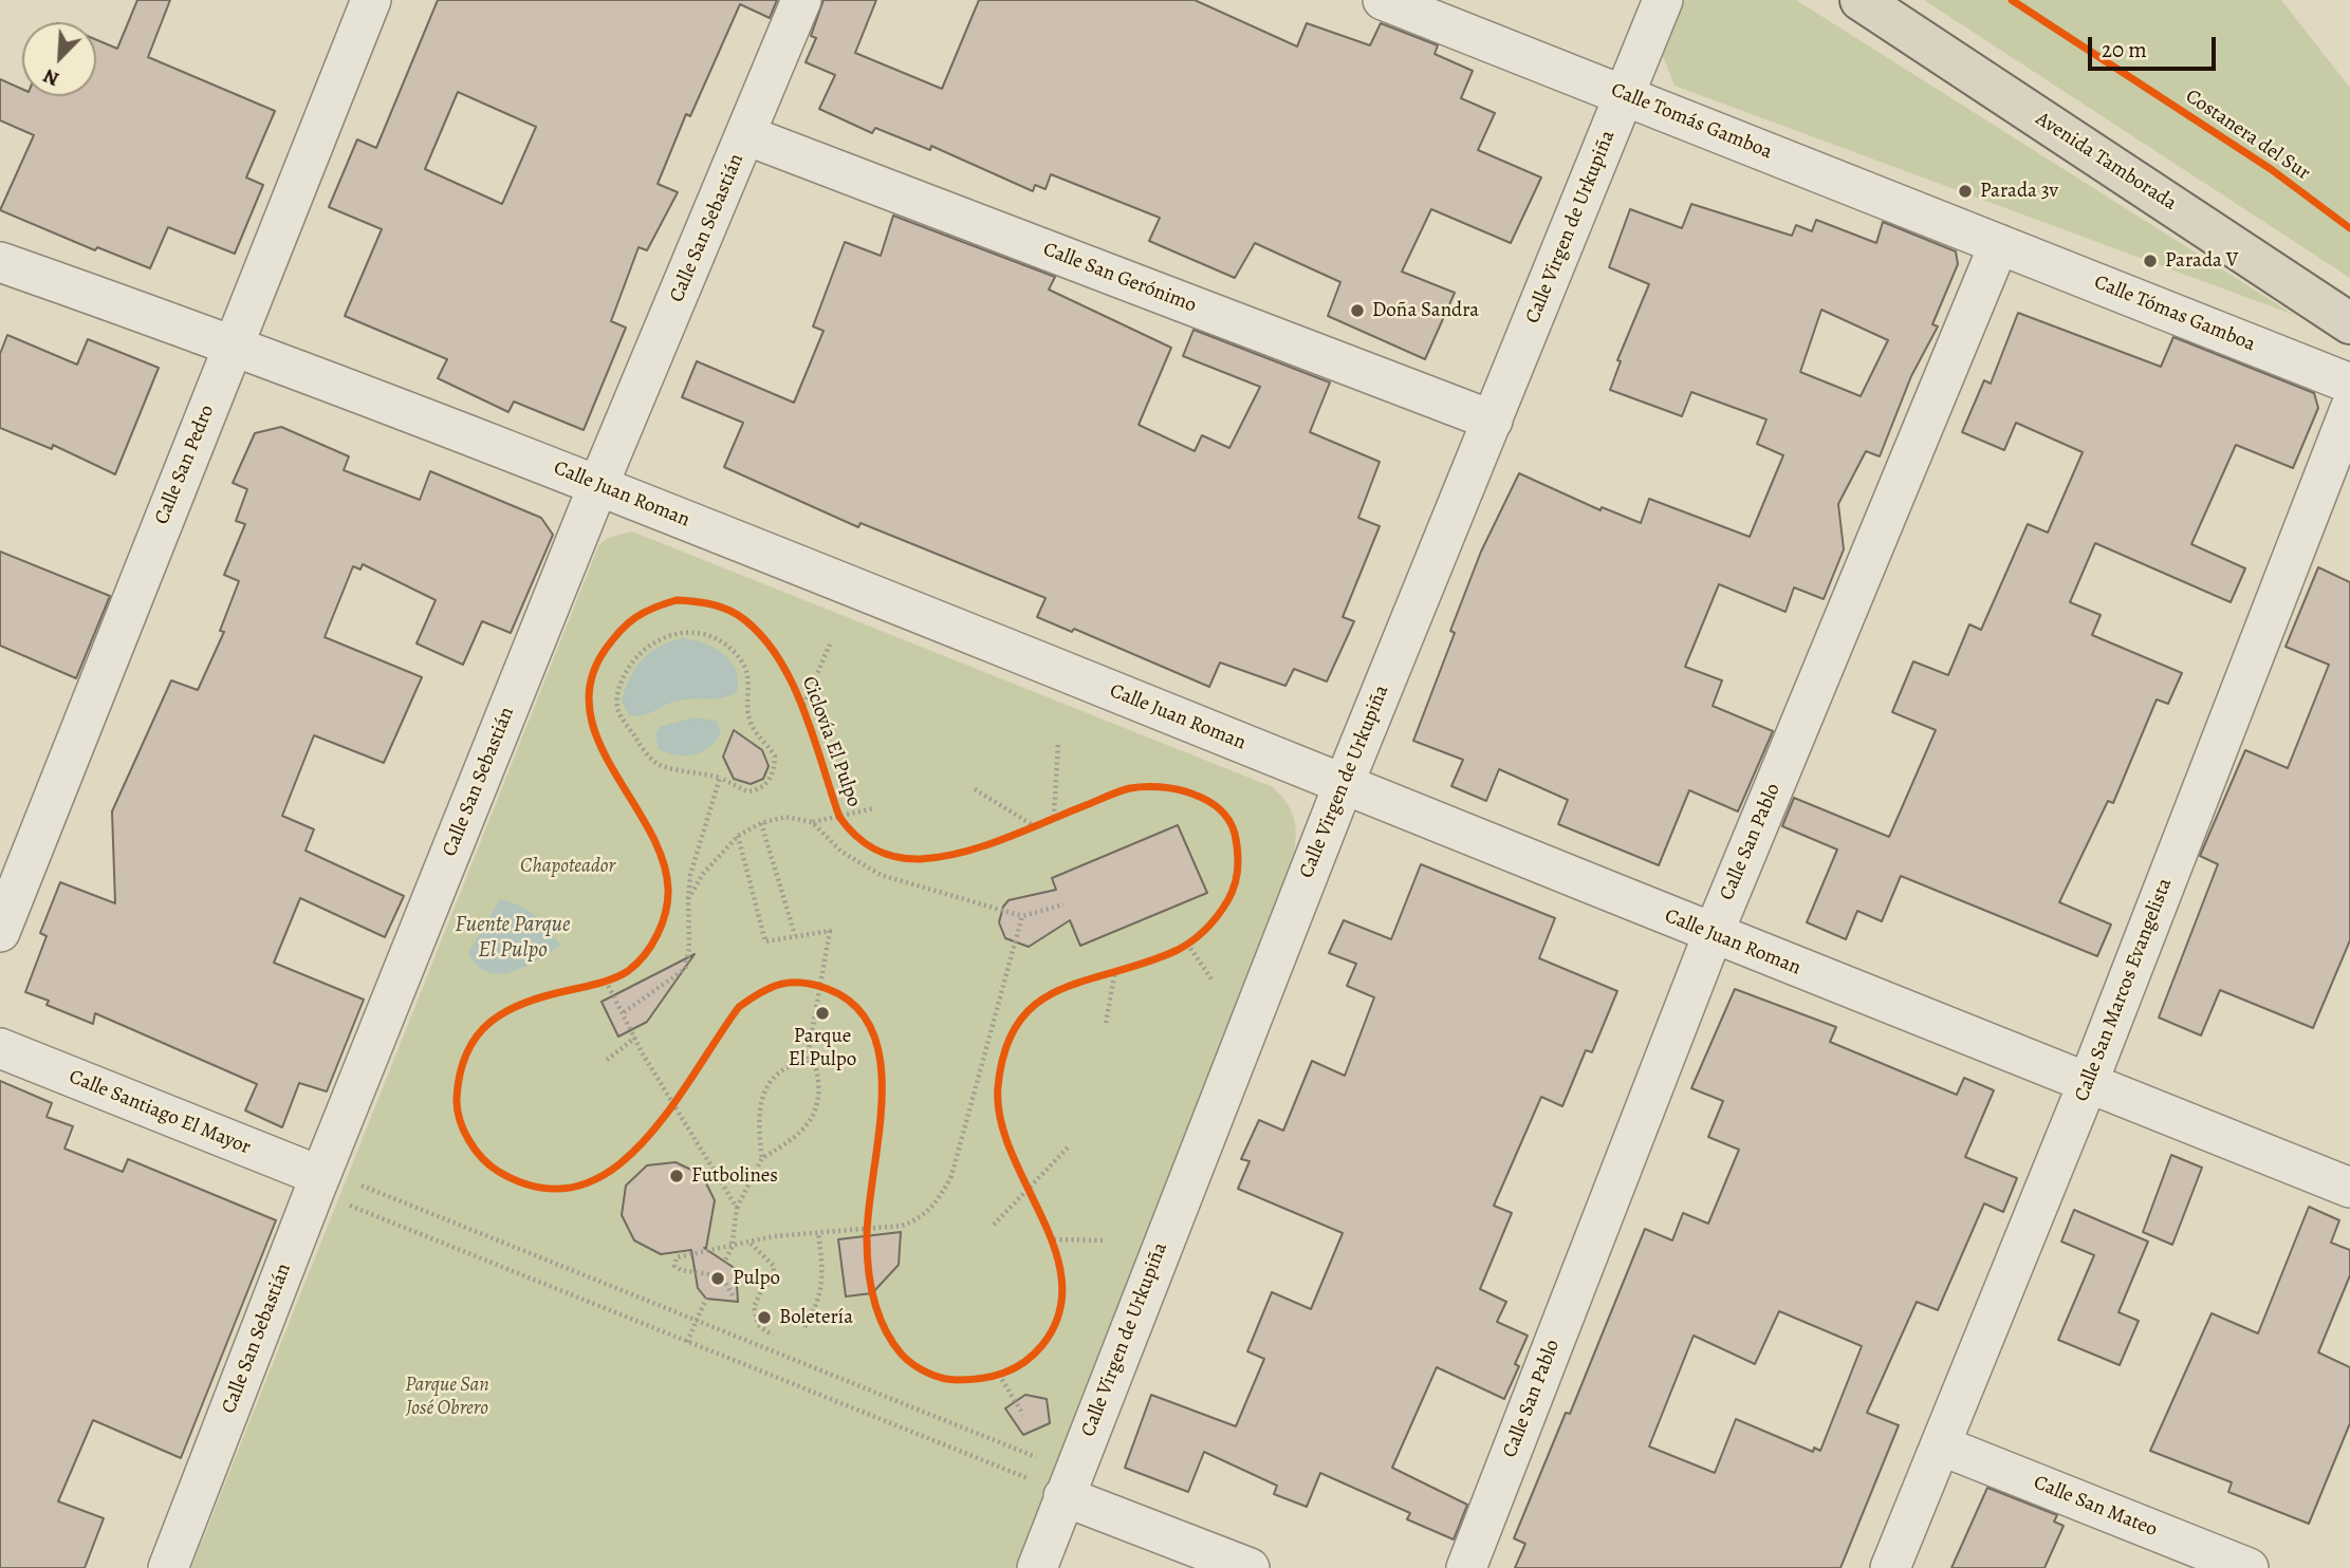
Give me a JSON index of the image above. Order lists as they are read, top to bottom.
{
  "streets": {
    "main road": ["Avenida Tamborada"],
    "street": [
      "Calle Tomás Gamboa",
      "Calle Virgen de Urkupiña",
      "Calle San Sebastián",
      "Calle San Gerónimo",
      "Calle Tómas Gamboa",
      "Calle San Pedro",
      "Calle Juan Roman",
      "Calle San Pablo",
      "Calle San Marcos Evangelista",
      "Calle Santiago El Mayor",
      "Calle San Mateo"
    ],
    "cycle path": ["Costanera del Sur", "Ciclovía El Pulpo"]
  },
  "crossings": [
    ["Calle Tomás Gamboa", "Calle Virgen de Urkupiña"],
    ["Calle Tomás Gamboa", "Calle Tómas Gamboa"],
    ["Calle Tomás Gamboa", "Calle San Pablo"],
    ["Calle Virgen de Urkupiña", "Calle San Gerónimo"],
    ["Calle Virgen de Urkupiña", "Calle Juan Roman"],
    ["Calle San Sebastián", "Calle San Gerónimo"],
    ["Calle San Sebastián", "Calle Juan Roman"],
    ["Calle San Sebastián", "Calle Santiago El Mayor"],
    ["Calle Tómas Gamboa", "Calle San Pablo"],
    ["Calle San Pedro", "Calle Juan Roman"],
    ["Calle Juan Roman", "Calle San Pablo"],
    ["Calle Juan Roman", "Calle San Marcos Evangelista"],
    ["Calle San Marcos Evangelista", "Calle San Mateo"]
  ],
  "water": ["Fuente Parque El Pulpo"],
  "parks": ["Chapoteador", "Parque San José Obrero"],
  "places": [
    "Parada 3v",
    "Parada V",
    "Doña Sandra",
    "Parque El Pulpo",
    "Futbolines",
    "Pulpo",
    "Boletería"
  ],
  "scale_bar": "20 m",
  "north": "bottom left"
}
